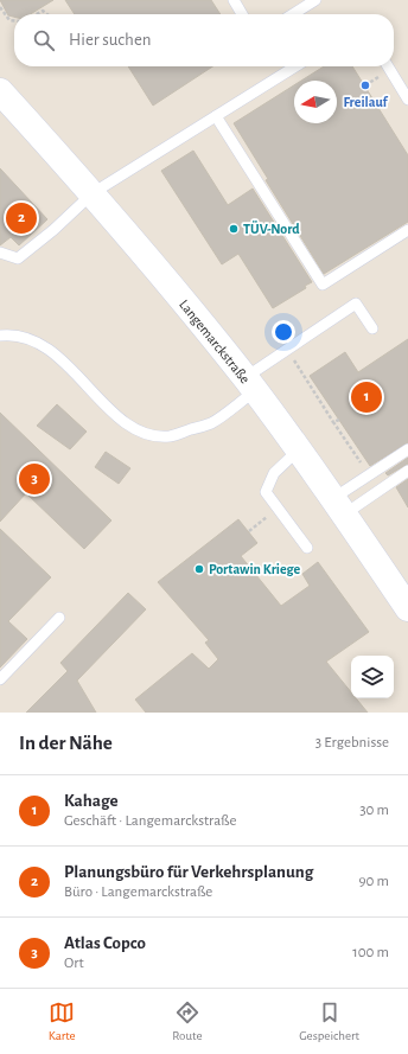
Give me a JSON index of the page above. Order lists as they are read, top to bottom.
{
  "streets": {
    "street": ["Langemarckstraße"]
  },
  "places": ["Freilauf", "TÜV-Nord", "Portawin Kriege"],
  "north": "left",
  "page": {
    "search": "Hier suchen",
    "pins": ["2", "1", "3"],
    "heading": ["In der Nähe", "3 Ergebnisse"],
    "list": [
      {
        "mark": "1",
        "name": "Kahage",
        "note": "Geschäft · Langemarckstraße",
        "value": "30 m"
      },
      {
        "mark": "2",
        "name": "Planungsbüro für Verkehrsplanung",
        "note": "Büro · Langemarckstraße",
        "value": "90 m"
      },
      {
        "mark": "3",
        "name": "Atlas Copco",
        "note": "Ort",
        "value": "100 m"
      }
    ],
    "nav": ["Karte", "Route", "Gespeichert"]
  }
}
